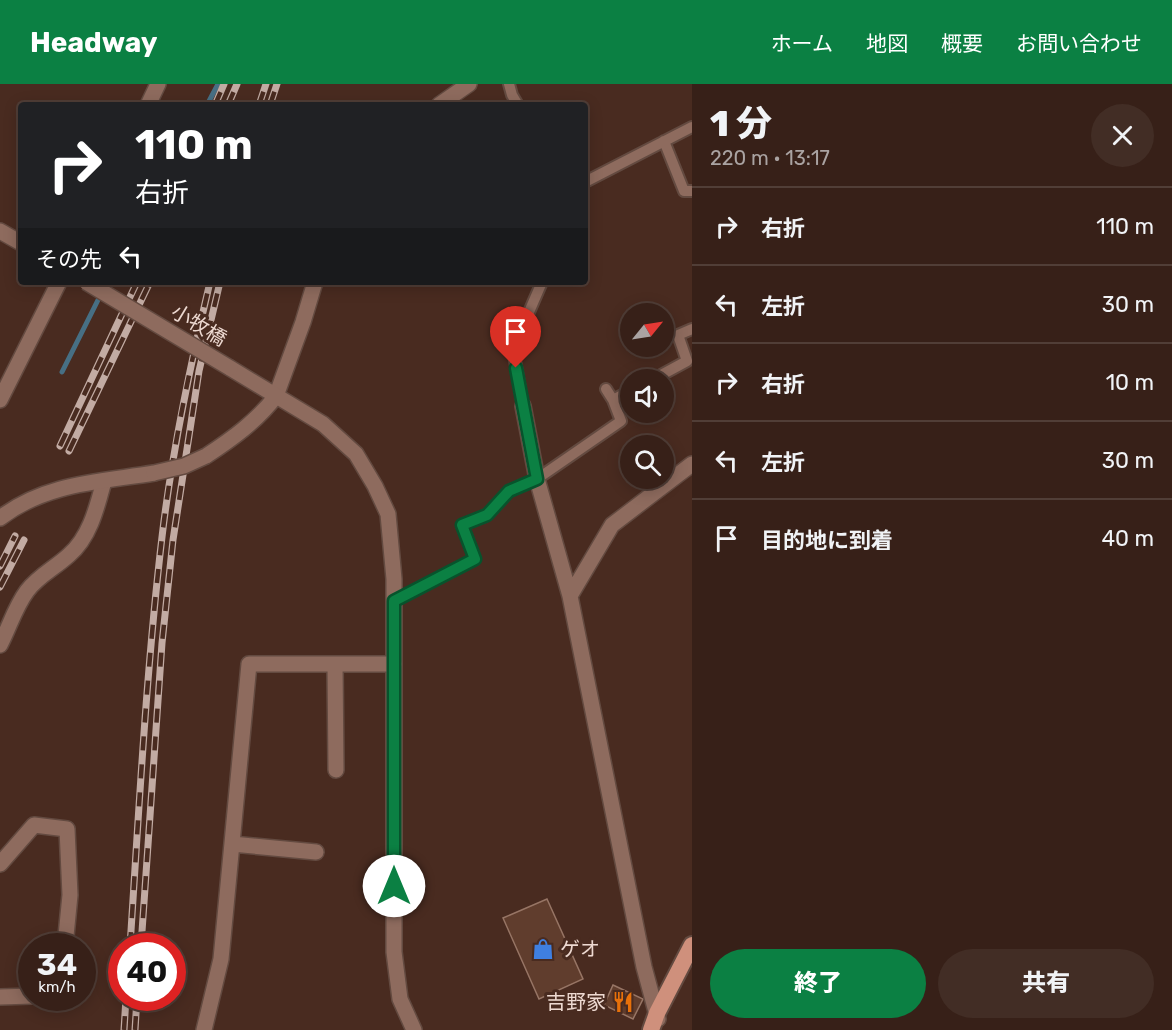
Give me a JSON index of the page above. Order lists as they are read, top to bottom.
{
  "streets": {
    "street": ["小牧橋"]
  },
  "places": {
    "shop": ["ゲオ"],
    "restaurant": ["吉野家"]
  },
  "north": "top right",
  "page": {
    "header": "Headway",
    "nav": [
      "ホーム",
      "地図",
      "概要",
      "お問い合わせ"
    ],
    "heading": ["1 分", "220 m · 13:17"],
    "turn": ["110 m", "右折"],
    "list": [
      {
        "name": "右折",
        "value": "110 m"
      },
      {
        "name": "左折",
        "value": "30 m"
      },
      {
        "name": "右折",
        "value": "10 m"
      },
      {
        "name": "左折",
        "value": "30 m"
      },
      {
        "name": "目的地に到着",
        "value": "40 m"
      }
    ],
    "then": "その先",
    "speed": "34 km/h",
    "limit": "40",
    "buttons": ["終了", "共有"]
  }
}
